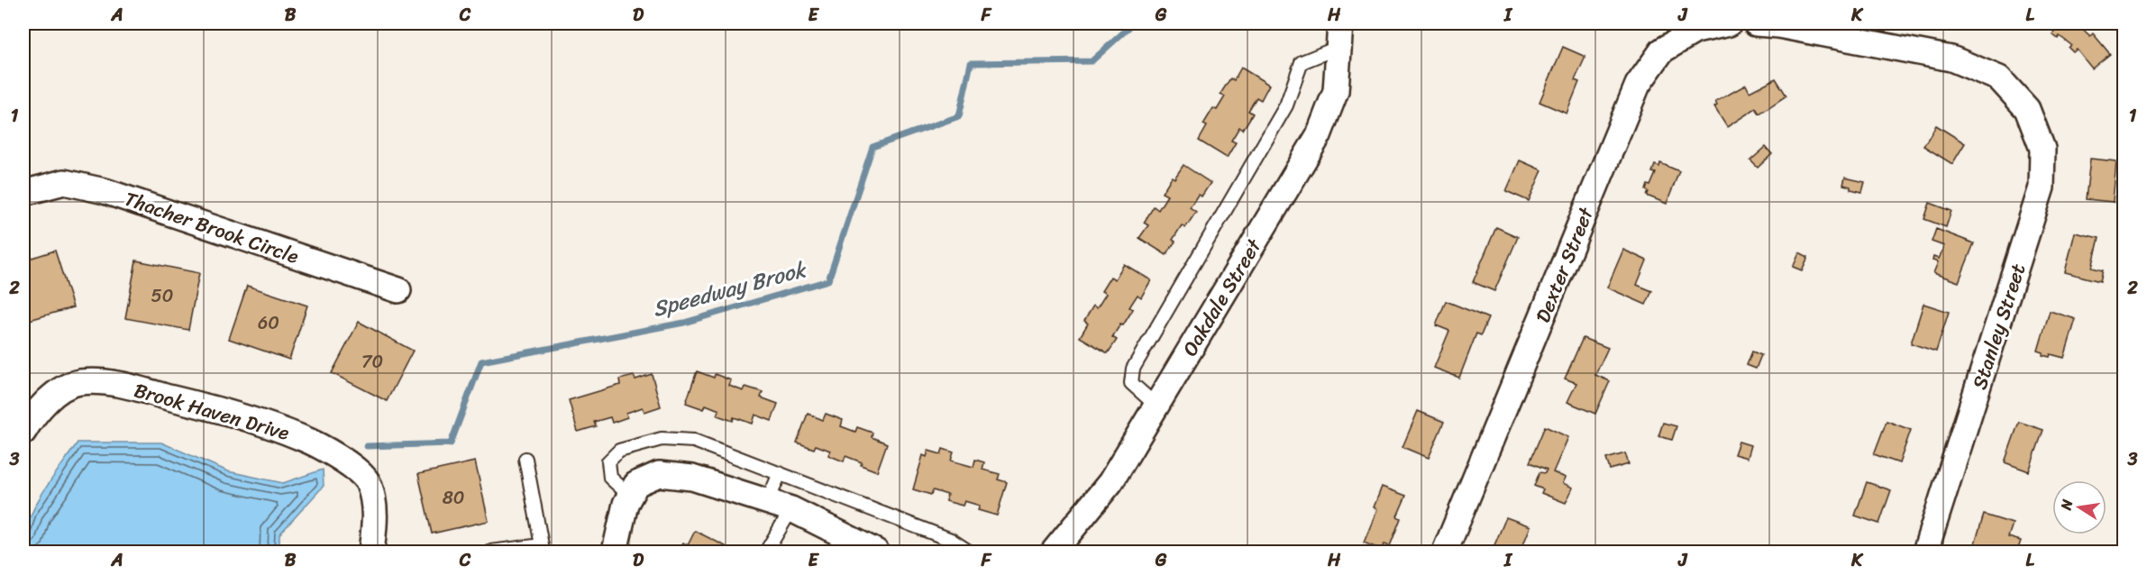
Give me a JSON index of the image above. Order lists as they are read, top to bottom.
{
  "streets": {
    "street": [
      "Thacher Brook Circle",
      "Dexter Street",
      "Oakdale Street",
      "Stanley Street",
      "Brook Haven Drive"
    ]
  },
  "water": ["Speedway Brook"],
  "house_numbers": [
    "50",
    "60",
    "70",
    "80"
  ],
  "north": "left",
  "grid": {
    "columns": [
      "A",
      "B",
      "C",
      "D",
      "E",
      "F",
      "G",
      "H",
      "I",
      "J",
      "K",
      "L"
    ],
    "rows": ["1", "2", "3"]
  }
}
